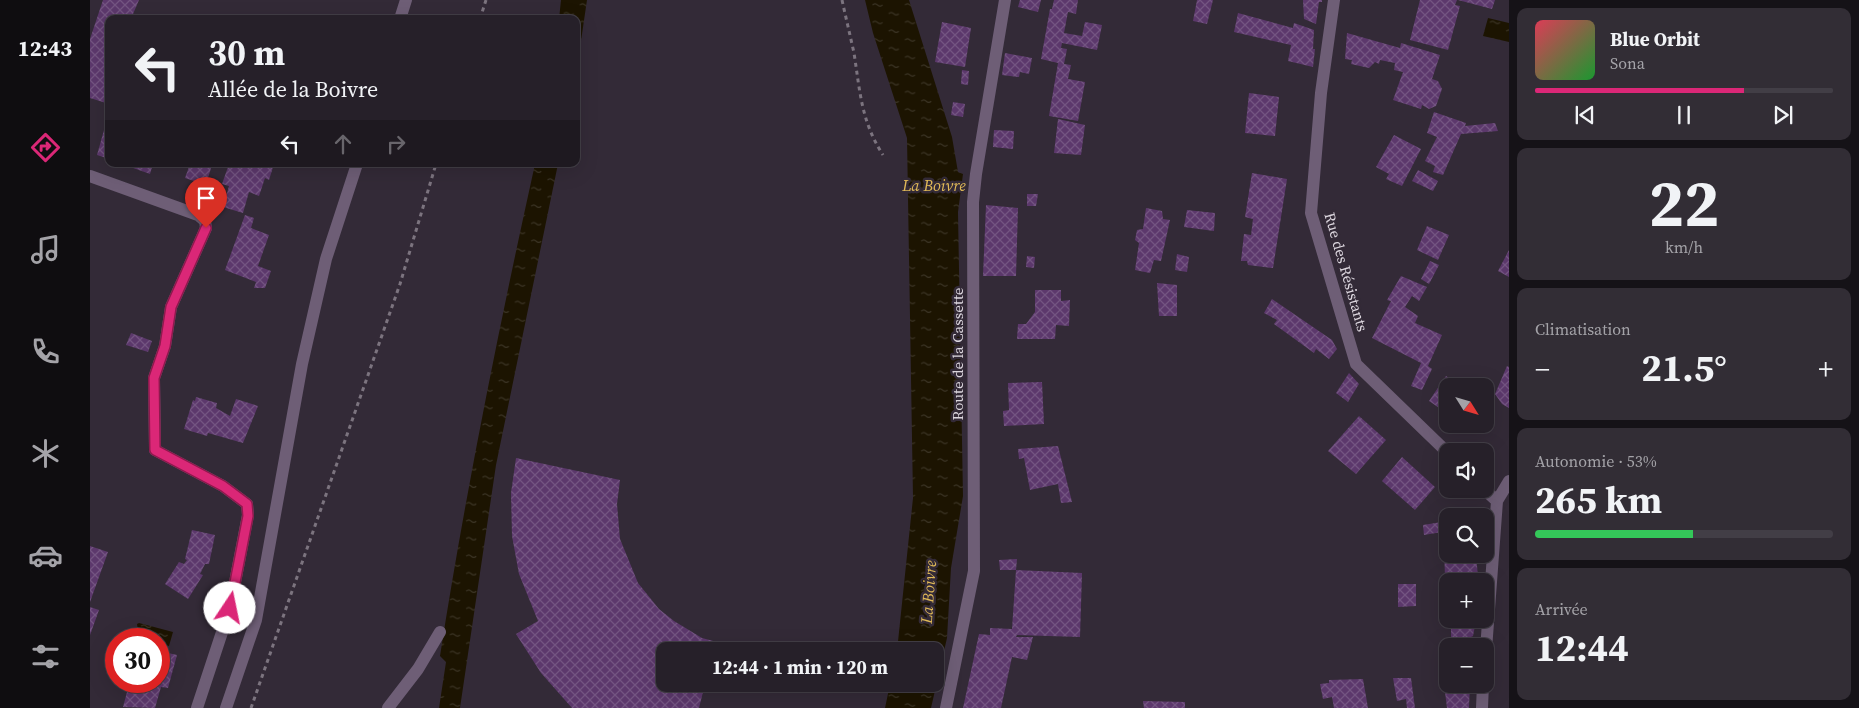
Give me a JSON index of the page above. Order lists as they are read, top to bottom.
{
  "streets": {
    "street": ["Rue des Résistants", "Route de la Cassette"]
  },
  "water": ["La Boivre"],
  "north": "bottom right",
  "page": {
    "tabs": "12:43",
    "turn": ["30 m", "Allée de la Boivre"],
    "song": ["Blue Orbit", "Sona"],
    "tile": [
      ["22", "km/h"],
      "Climatisation",
      ["Autonomie · 53%", "265 km"],
      ["Arrivée", "12:44"]
    ],
    "heat": ["−", "21.5°", "+"],
    "map_buttons": ["+", "−"],
    "limit": "30",
    "trip": "12:44 · 1 min · 120 m"
  }
}
